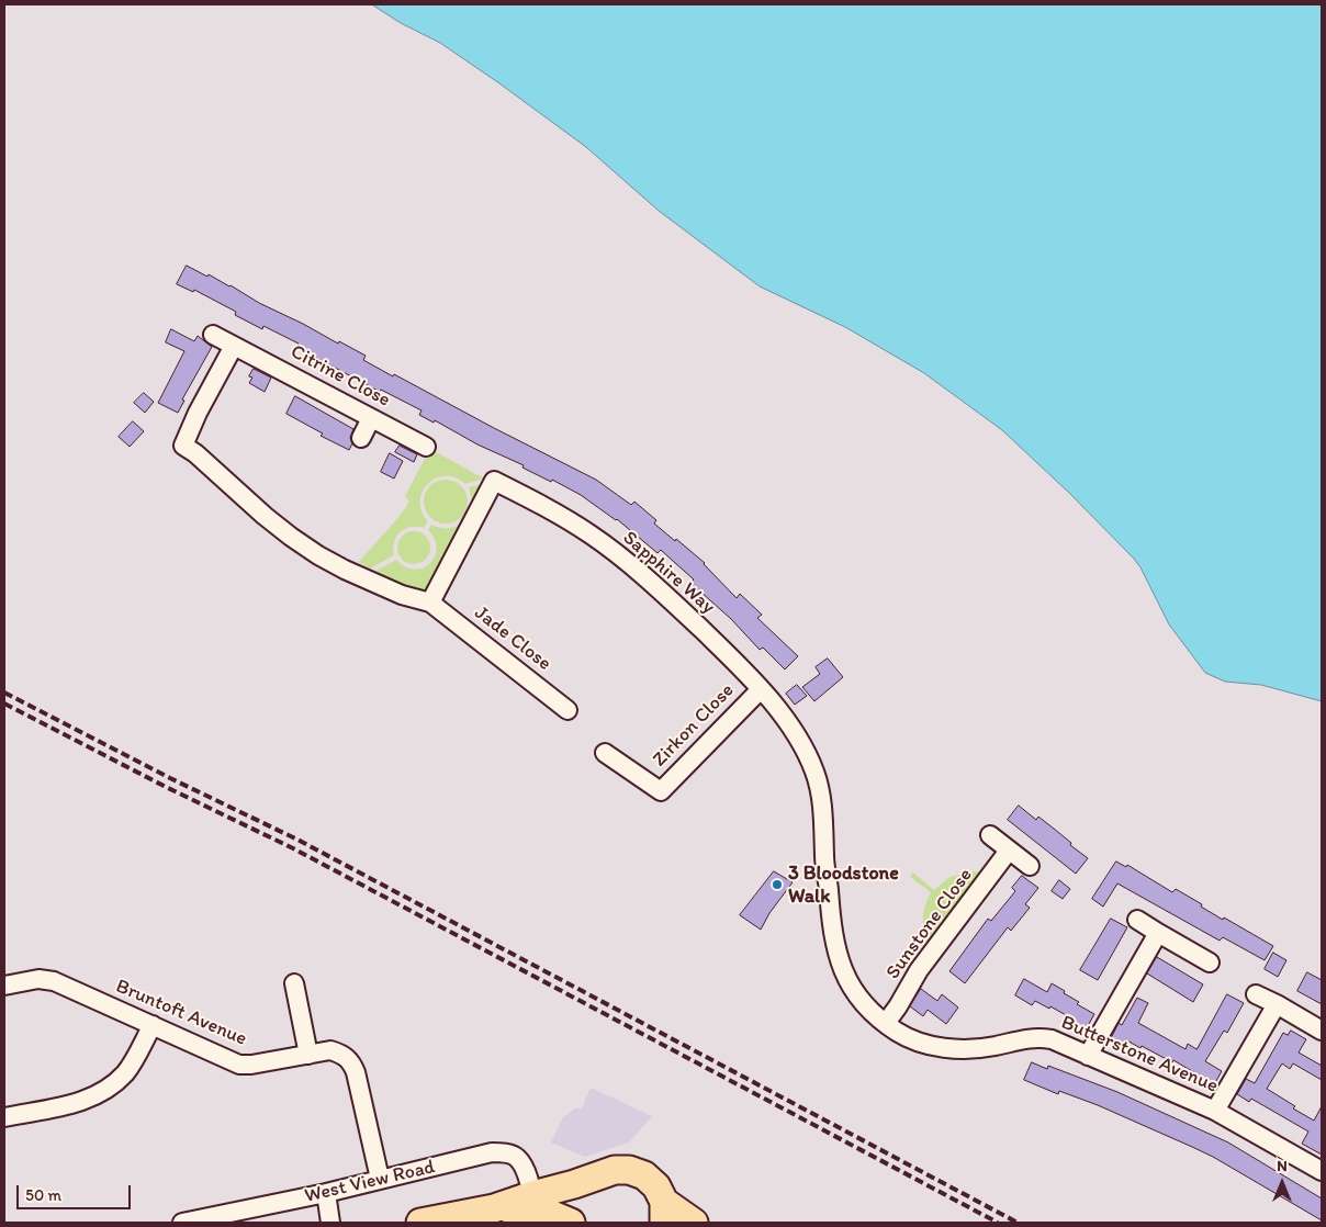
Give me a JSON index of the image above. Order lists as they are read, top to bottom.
{
  "streets": {
    "street": [
      "Citrine Close",
      "Sapphire Way",
      "Jade Close",
      "Zirkon Close",
      "Sunstone Close",
      "Bruntoft Avenue",
      "Butterstone Avenue",
      "West View Road"
    ]
  },
  "crossings": [
    ["Sapphire Way", "Jade Close"],
    ["Sapphire Way", "Zirkon Close"],
    ["Sapphire Way", "Butterstone Avenue"],
    ["Sunstone Close", "Butterstone Avenue"],
    ["Bruntoft Avenue", "West View Road"]
  ],
  "places": ["3 Bloodstone Walk"],
  "scale_bar": "50 m",
  "north": "top"
}
